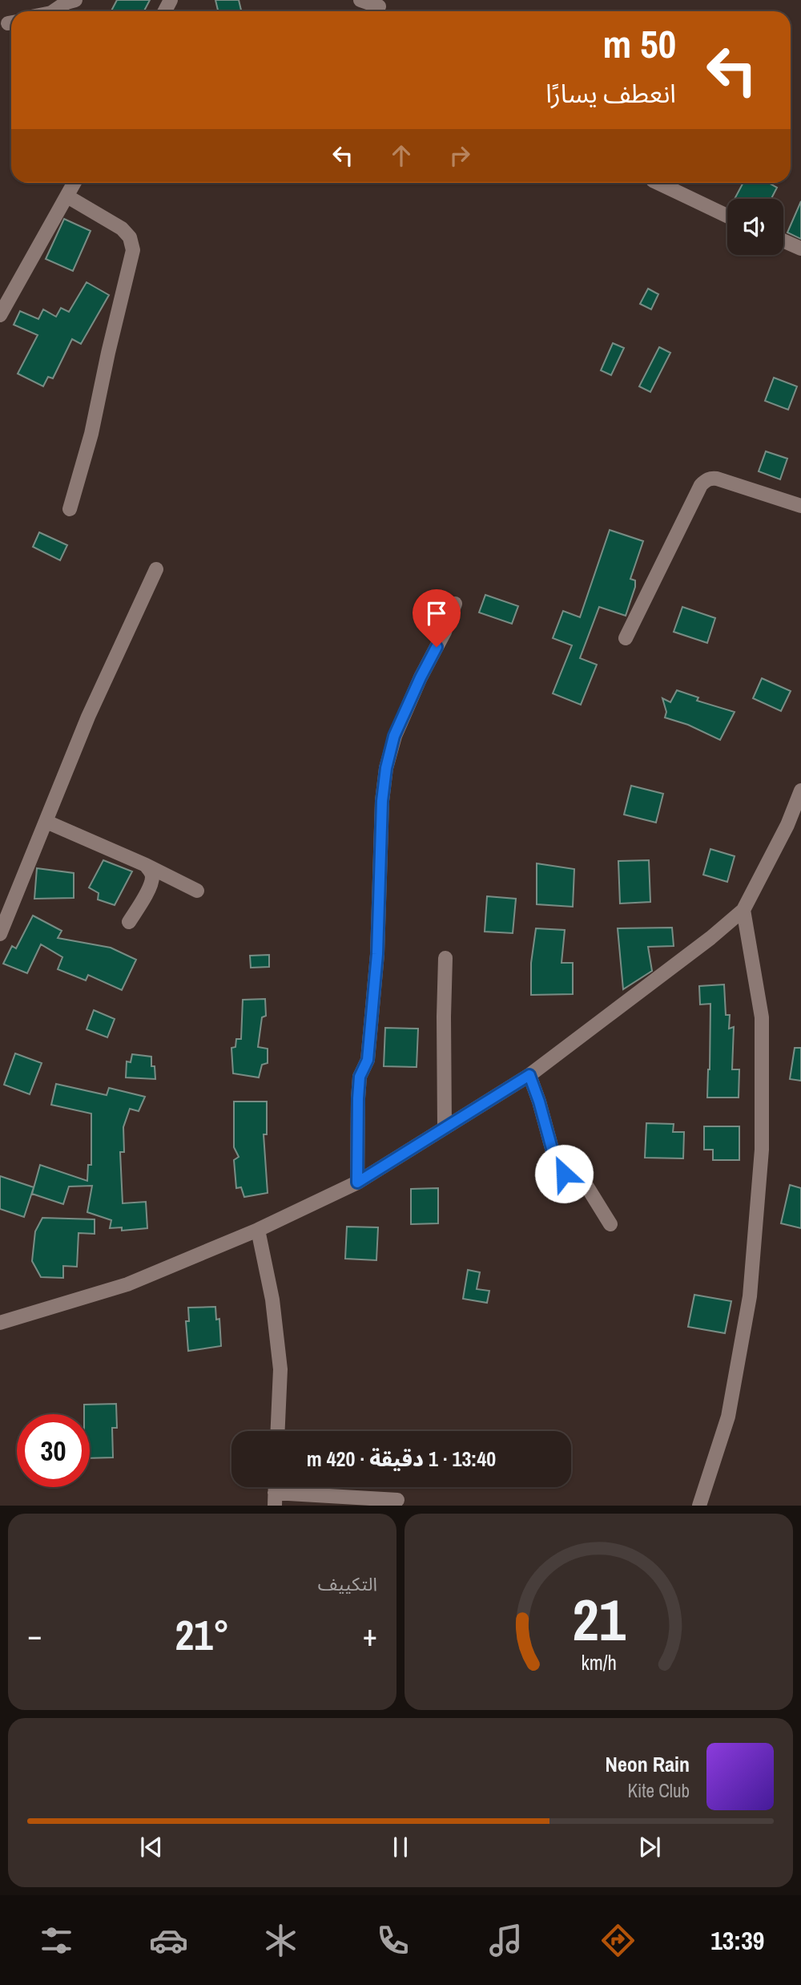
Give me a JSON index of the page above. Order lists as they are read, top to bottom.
{
  "page": {
    "turn": ["50 m", "انعطف يسارًا"],
    "limit": "30",
    "trip": "13:40 · 1 دقيقة · 420 m",
    "tile": "التكييف",
    "heat": ["−", "21°", "+"],
    "song": ["Neon Rain", "Kite Club"],
    "tabs": "13:39",
    "gauge": ["21", "km/h"]
  }
}
